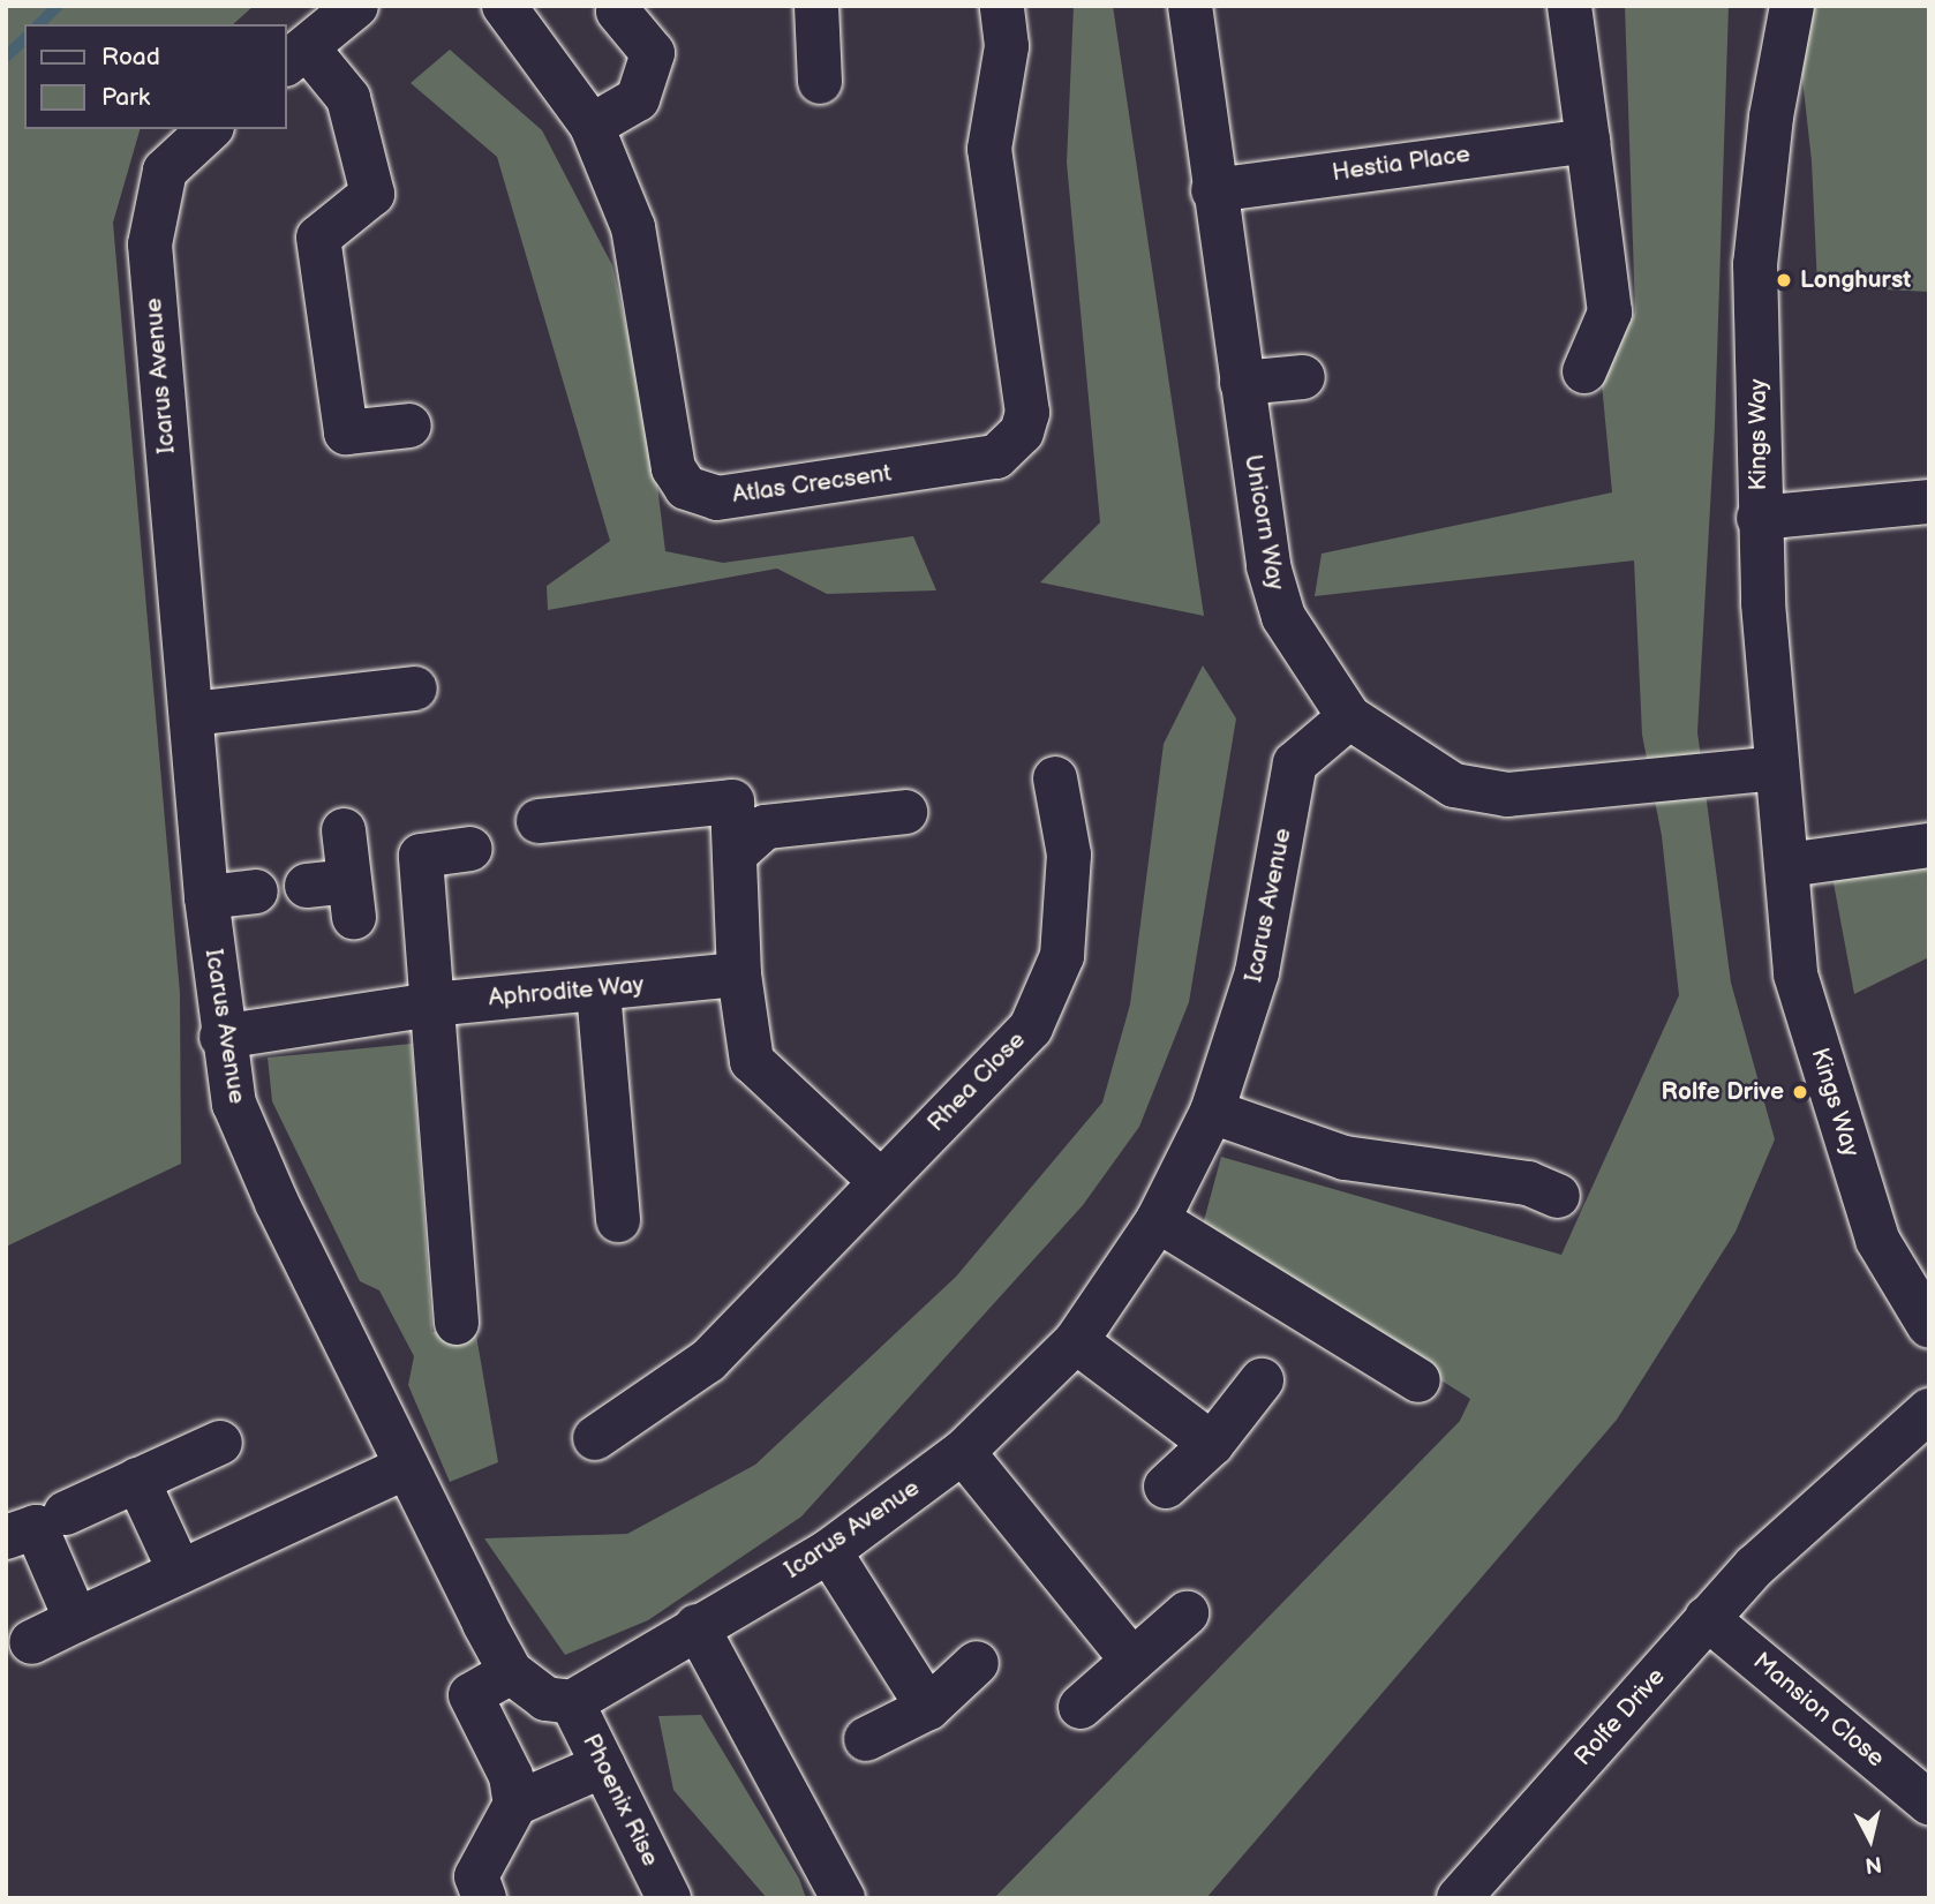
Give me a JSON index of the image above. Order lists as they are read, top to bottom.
{
  "streets": {
    "street": [
      "Hestia Place",
      "Icarus Avenue",
      "Kings Way",
      "Atlas Crecsent",
      "Unicorn Way",
      "Aphrodite Way",
      "Rhea Close",
      "Mansion Close",
      "Rolfe Drive",
      "Phoenix Rise"
    ]
  },
  "crossings": [
    ["Hestia Place", "Unicorn Way"],
    ["Icarus Avenue", "Unicorn Way"],
    ["Icarus Avenue", "Aphrodite Way"],
    ["Icarus Avenue", "Phoenix Rise"],
    ["Kings Way", "Unicorn Way"],
    ["Mansion Close", "Rolfe Drive"]
  ],
  "places": ["Longhurst", "Rolfe Drive"],
  "legend": ["Road", "Park"],
  "north": "bottom"
}
